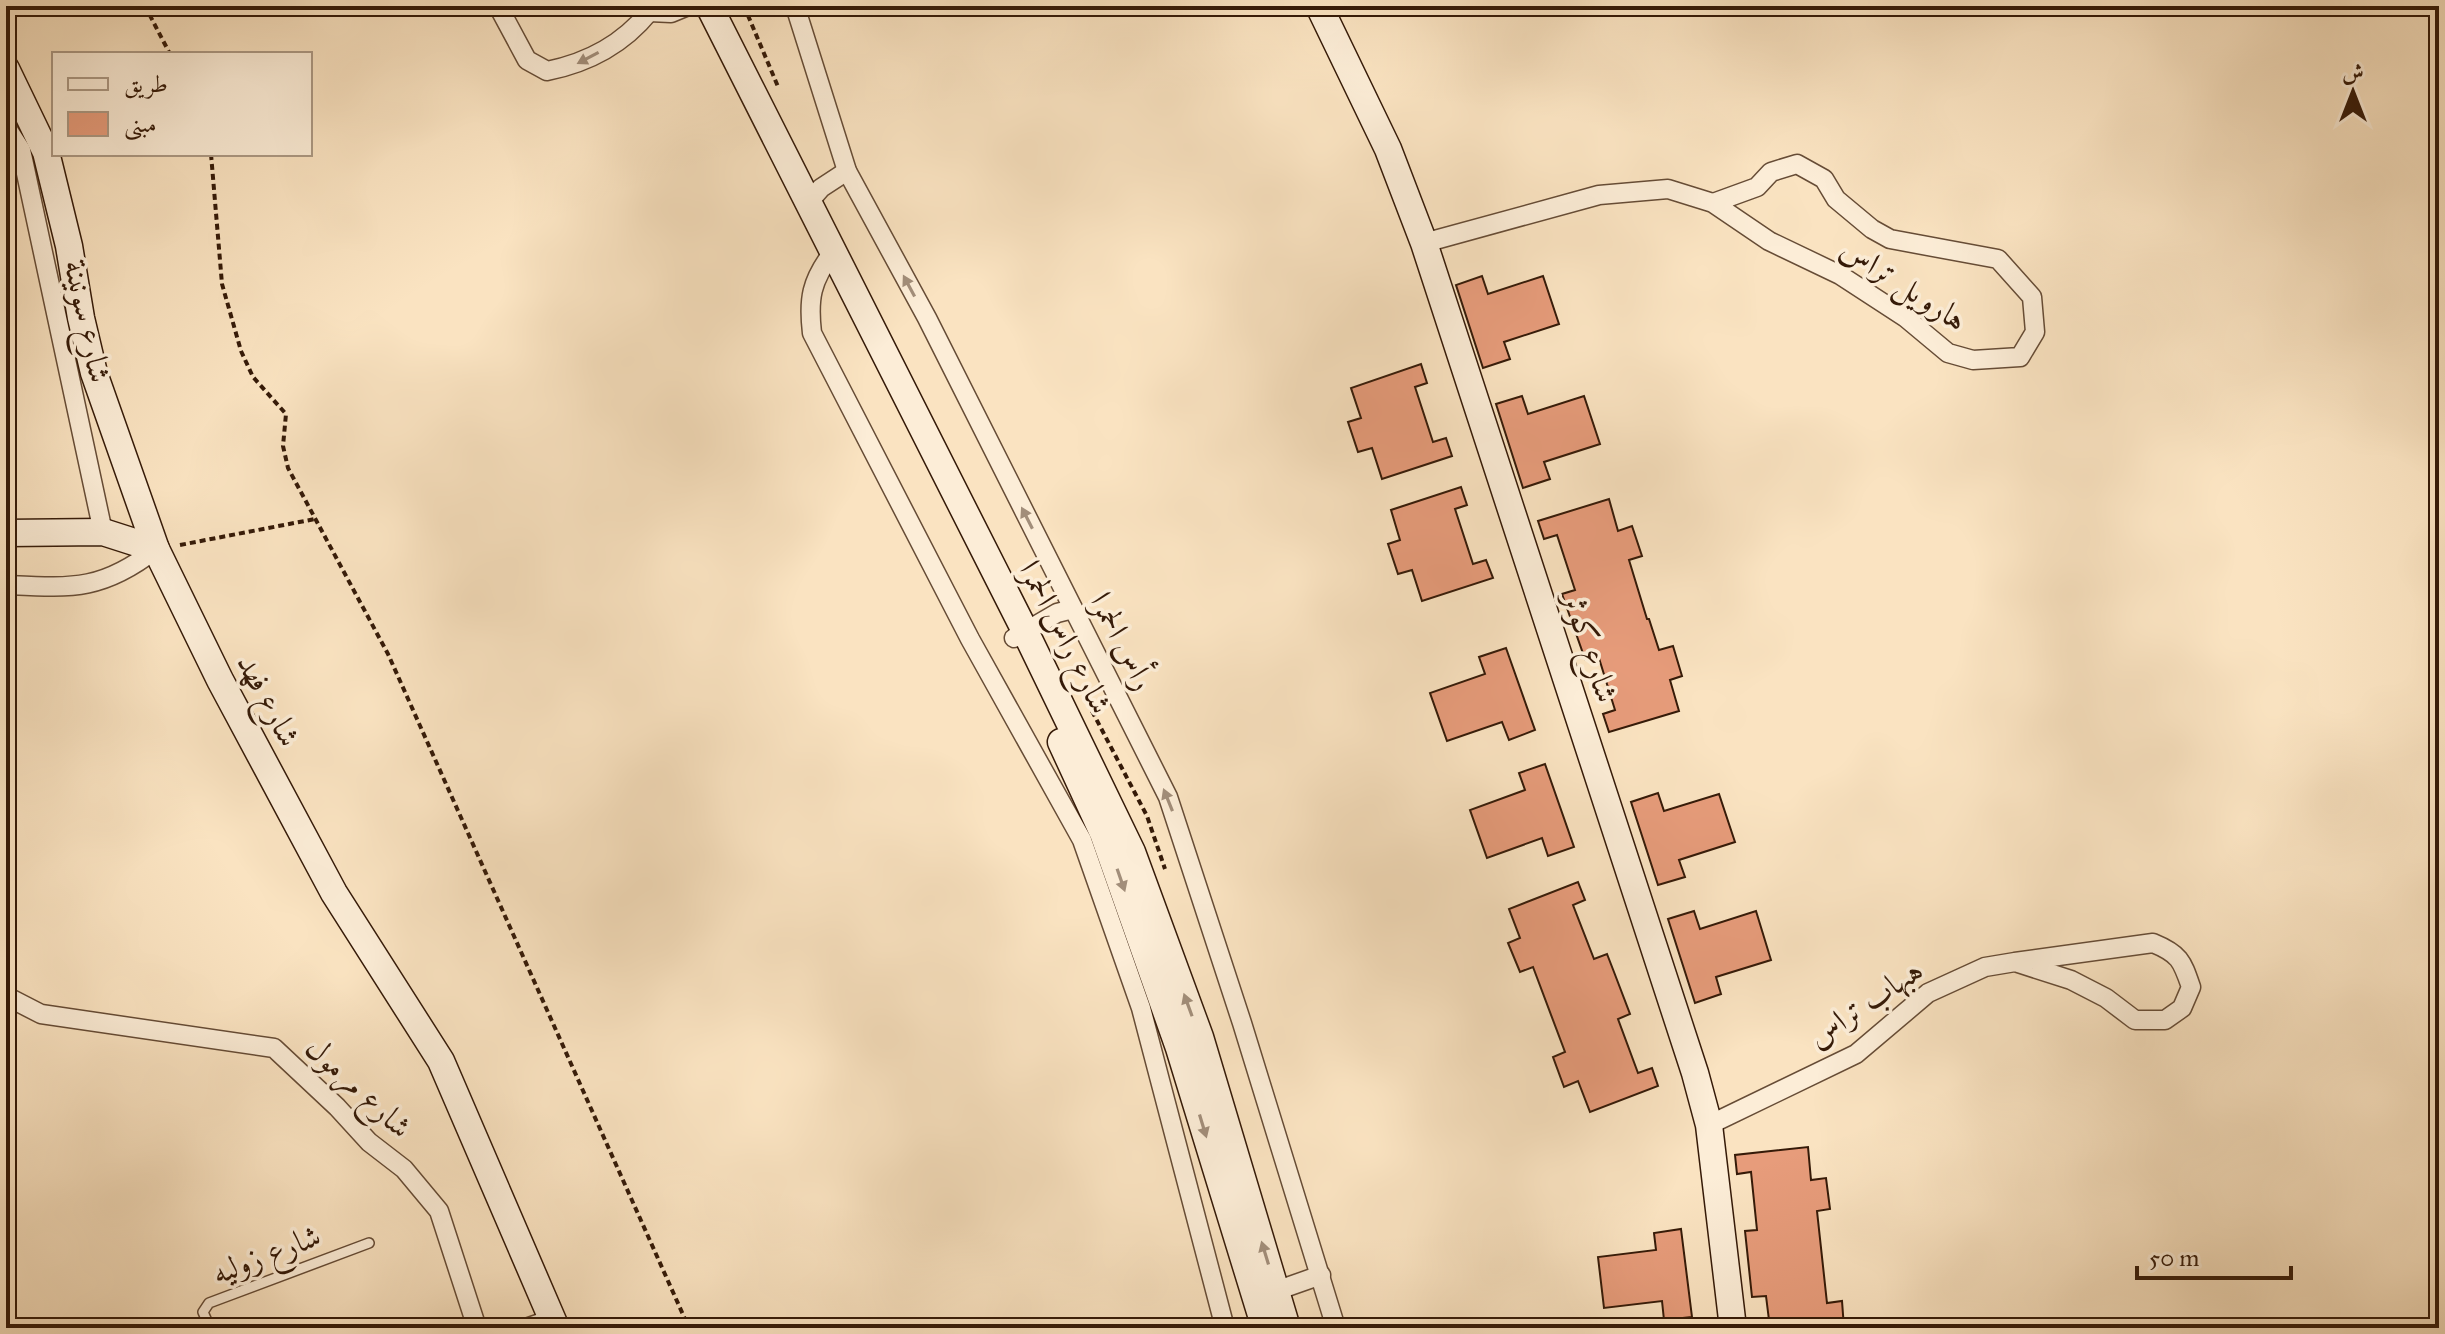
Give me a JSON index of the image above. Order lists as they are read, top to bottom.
{
  "streets": {
    "street": [
      "هارويل تراس",
      "شارع سونينة",
      "شارع راس الحمرا",
      "رأس الحمرا",
      "شارع كوثر",
      "شارع فهد",
      "هبهاب تراس",
      "شارع مرمول"
    ],
    "lane": ["شارع زوليه"]
  },
  "crossings": [
    ["هارويل تراس", "شارع كوثر"],
    ["شارع كوثر", "هبهاب تراس"]
  ],
  "legend": ["طريق", "مبنى"],
  "scale_bar": "50 m",
  "north": "top"
}
